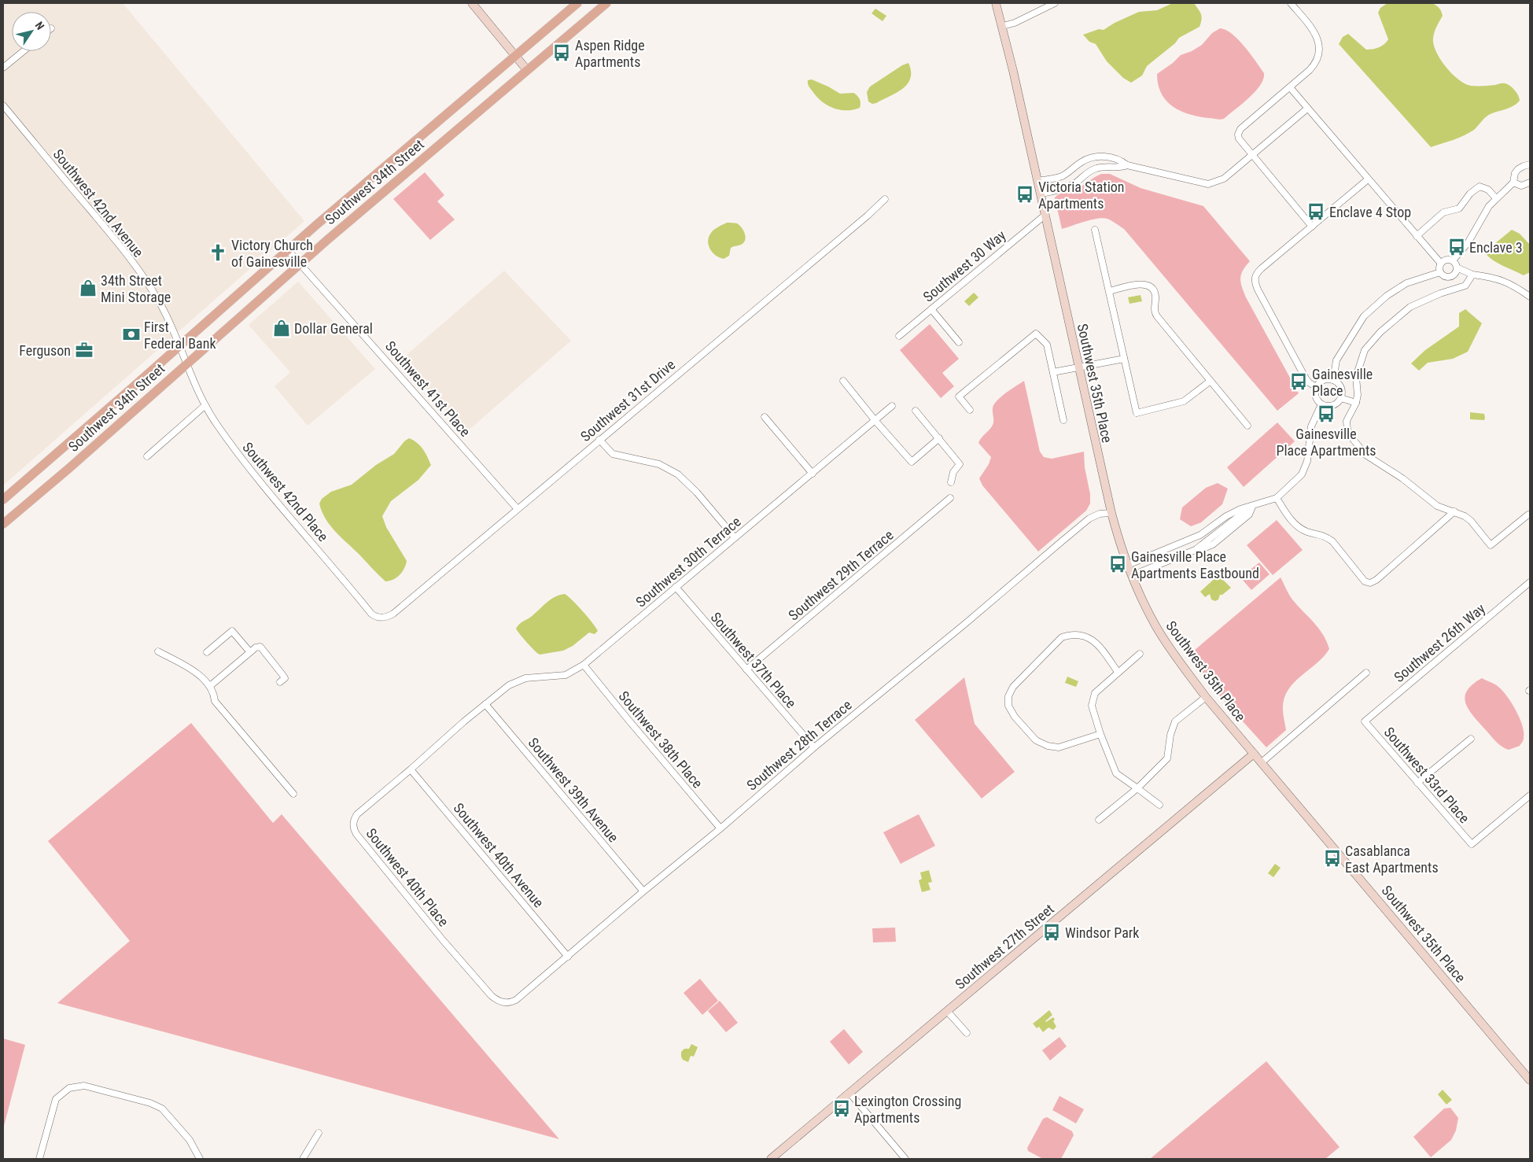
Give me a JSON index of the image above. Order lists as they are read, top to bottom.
{
  "streets": {
    "main road": ["Southwest 34th Street"],
    "street": [
      "Southwest 42nd Avenue",
      "Southwest 30 Way",
      "Southwest 35th Place",
      "Southwest 41st Place",
      "Southwest 31st Drive",
      "Southwest 42nd Place",
      "Southwest 30th Terrace",
      "Southwest 29th Terrace",
      "Southwest 26th Way",
      "Southwest 37th Place",
      "Southwest 38th Place",
      "Southwest 28th Terrace",
      "Southwest 33rd Place",
      "Southwest 39th Avenue",
      "Southwest 40th Avenue",
      "Southwest 40th Place",
      "Southwest 27th Street"
    ]
  },
  "crossings": [
    ["Southwest 34th Street", "Southwest 42nd Avenue"],
    ["Southwest 34th Street", "Southwest 41st Place"],
    ["Southwest 34th Street", "Southwest 42nd Place"],
    ["Southwest 42nd Avenue", "Southwest 42nd Place"],
    ["Southwest 30 Way", "Southwest 35th Place"],
    ["Southwest 35th Place", "Southwest 28th Terrace"],
    ["Southwest 35th Place", "Southwest 27th Street"],
    ["Southwest 41st Place", "Southwest 31st Drive"],
    ["Southwest 31st Drive", "Southwest 42nd Place"],
    ["Southwest 30th Terrace", "Southwest 37th Place"],
    ["Southwest 30th Terrace", "Southwest 38th Place"],
    ["Southwest 30th Terrace", "Southwest 39th Avenue"],
    ["Southwest 30th Terrace", "Southwest 40th Place"],
    ["Southwest 29th Terrace", "Southwest 37th Place"],
    ["Southwest 26th Way", "Southwest 33rd Place"],
    ["Southwest 37th Place", "Southwest 28th Terrace"],
    ["Southwest 38th Place", "Southwest 28th Terrace"],
    ["Southwest 28th Terrace", "Southwest 39th Avenue"],
    ["Southwest 28th Terrace", "Southwest 40th Avenue"],
    ["Southwest 28th Terrace", "Southwest 40th Place"],
    ["Southwest 39th Avenue", "Southwest 40th Place"],
    ["Southwest 40th Avenue", "Southwest 40th Place"]
  ],
  "places": {
    "bus stop": [
      "Aspen Ridge Apartments",
      "Victoria Station Apartments",
      "Enclave 4 Stop",
      "Enclave 3",
      "Gainesville Place",
      "Gainesville Place Apartments",
      "Gainesville Place Apartments Eastbound",
      "Casablanca East Apartments",
      "Windsor Park",
      "Lexington Crossing Apartments"
    ],
    "church": ["Victory Church of Gainesville"],
    "shop": ["34th Street Mini Storage", "Dollar General"],
    "bank": ["First Federal Bank"],
    "office": ["Ferguson"]
  },
  "north": "top right"
}
